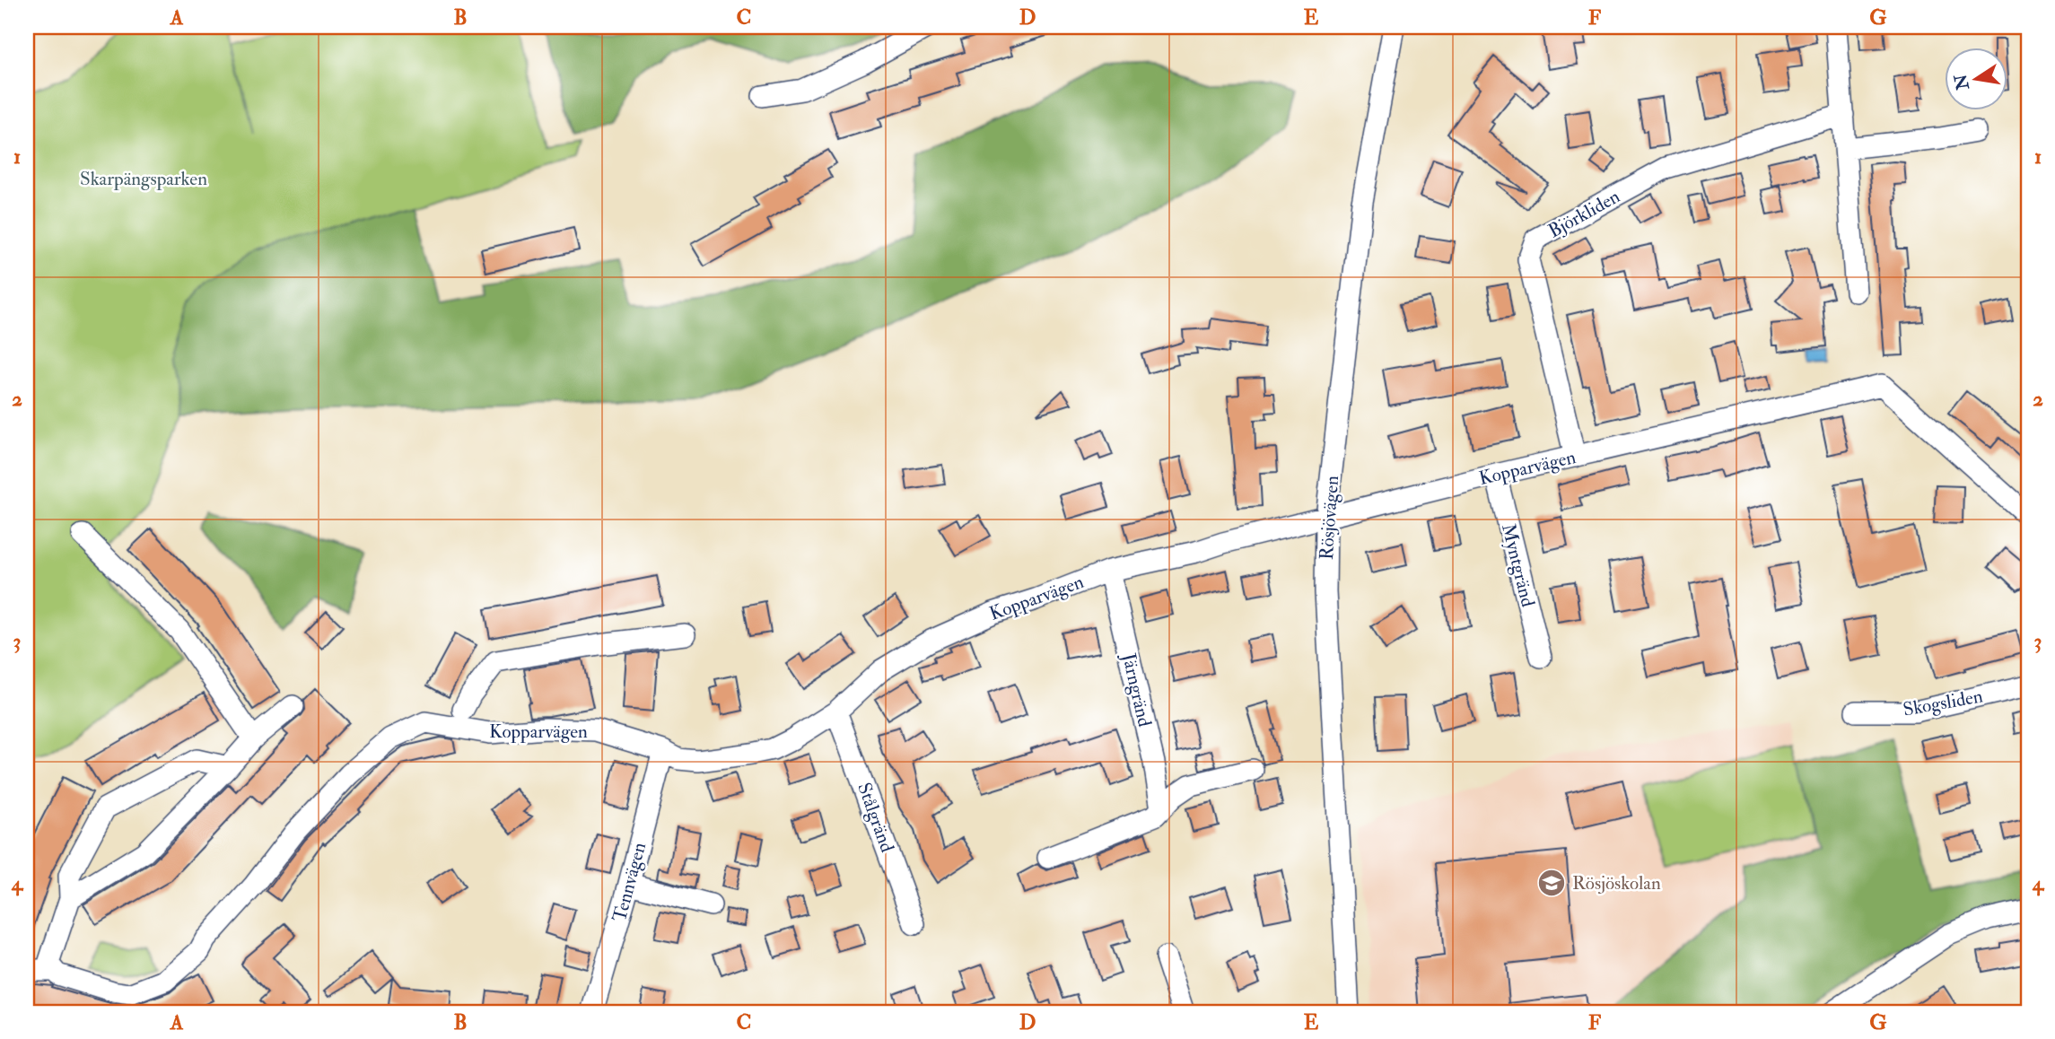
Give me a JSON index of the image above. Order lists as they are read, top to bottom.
{
  "streets": {
    "street": [
      "Björkliden",
      "Kopparvägen",
      "Rösjövägen",
      "Myntgränd",
      "Järngränd",
      "Skogsliden",
      "Stålgränd",
      "Tennvägen"
    ]
  },
  "crossings": [
    ["Björkliden", "Kopparvägen"],
    ["Kopparvägen", "Rösjövägen"],
    ["Kopparvägen", "Myntgränd"],
    ["Kopparvägen", "Järngränd"],
    ["Kopparvägen", "Stålgränd"],
    ["Kopparvägen", "Tennvägen"]
  ],
  "parks": ["Skarpängsparken"],
  "places": {
    "school or university": ["Rösjöskolan"]
  },
  "north": "left",
  "grid": {
    "columns": [
      "A",
      "B",
      "C",
      "D",
      "E",
      "F",
      "G"
    ],
    "rows": [
      "1",
      "2",
      "3",
      "4"
    ]
  }
}
